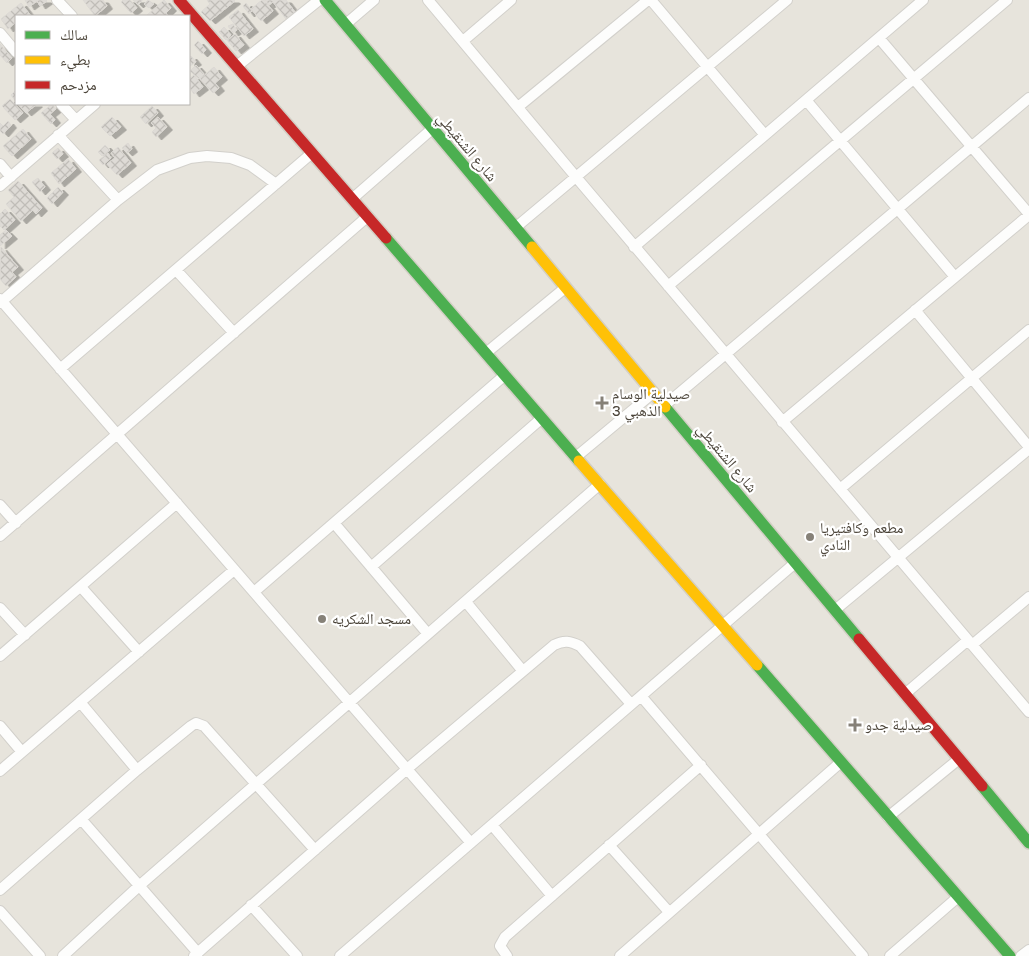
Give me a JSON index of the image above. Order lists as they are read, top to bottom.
{
  "streets": {
    "street": ["شارع الشنقيطي"]
  },
  "places": {
    "health": ["صيدلية الوسام الذهبي 3", "صيدلية جدو"],
    "other": ["مطعم وكافتيريا النادي", "مسجد الشكريه"]
  },
  "legend": ["سالك", "بطيء", "مزدحم"]
}
